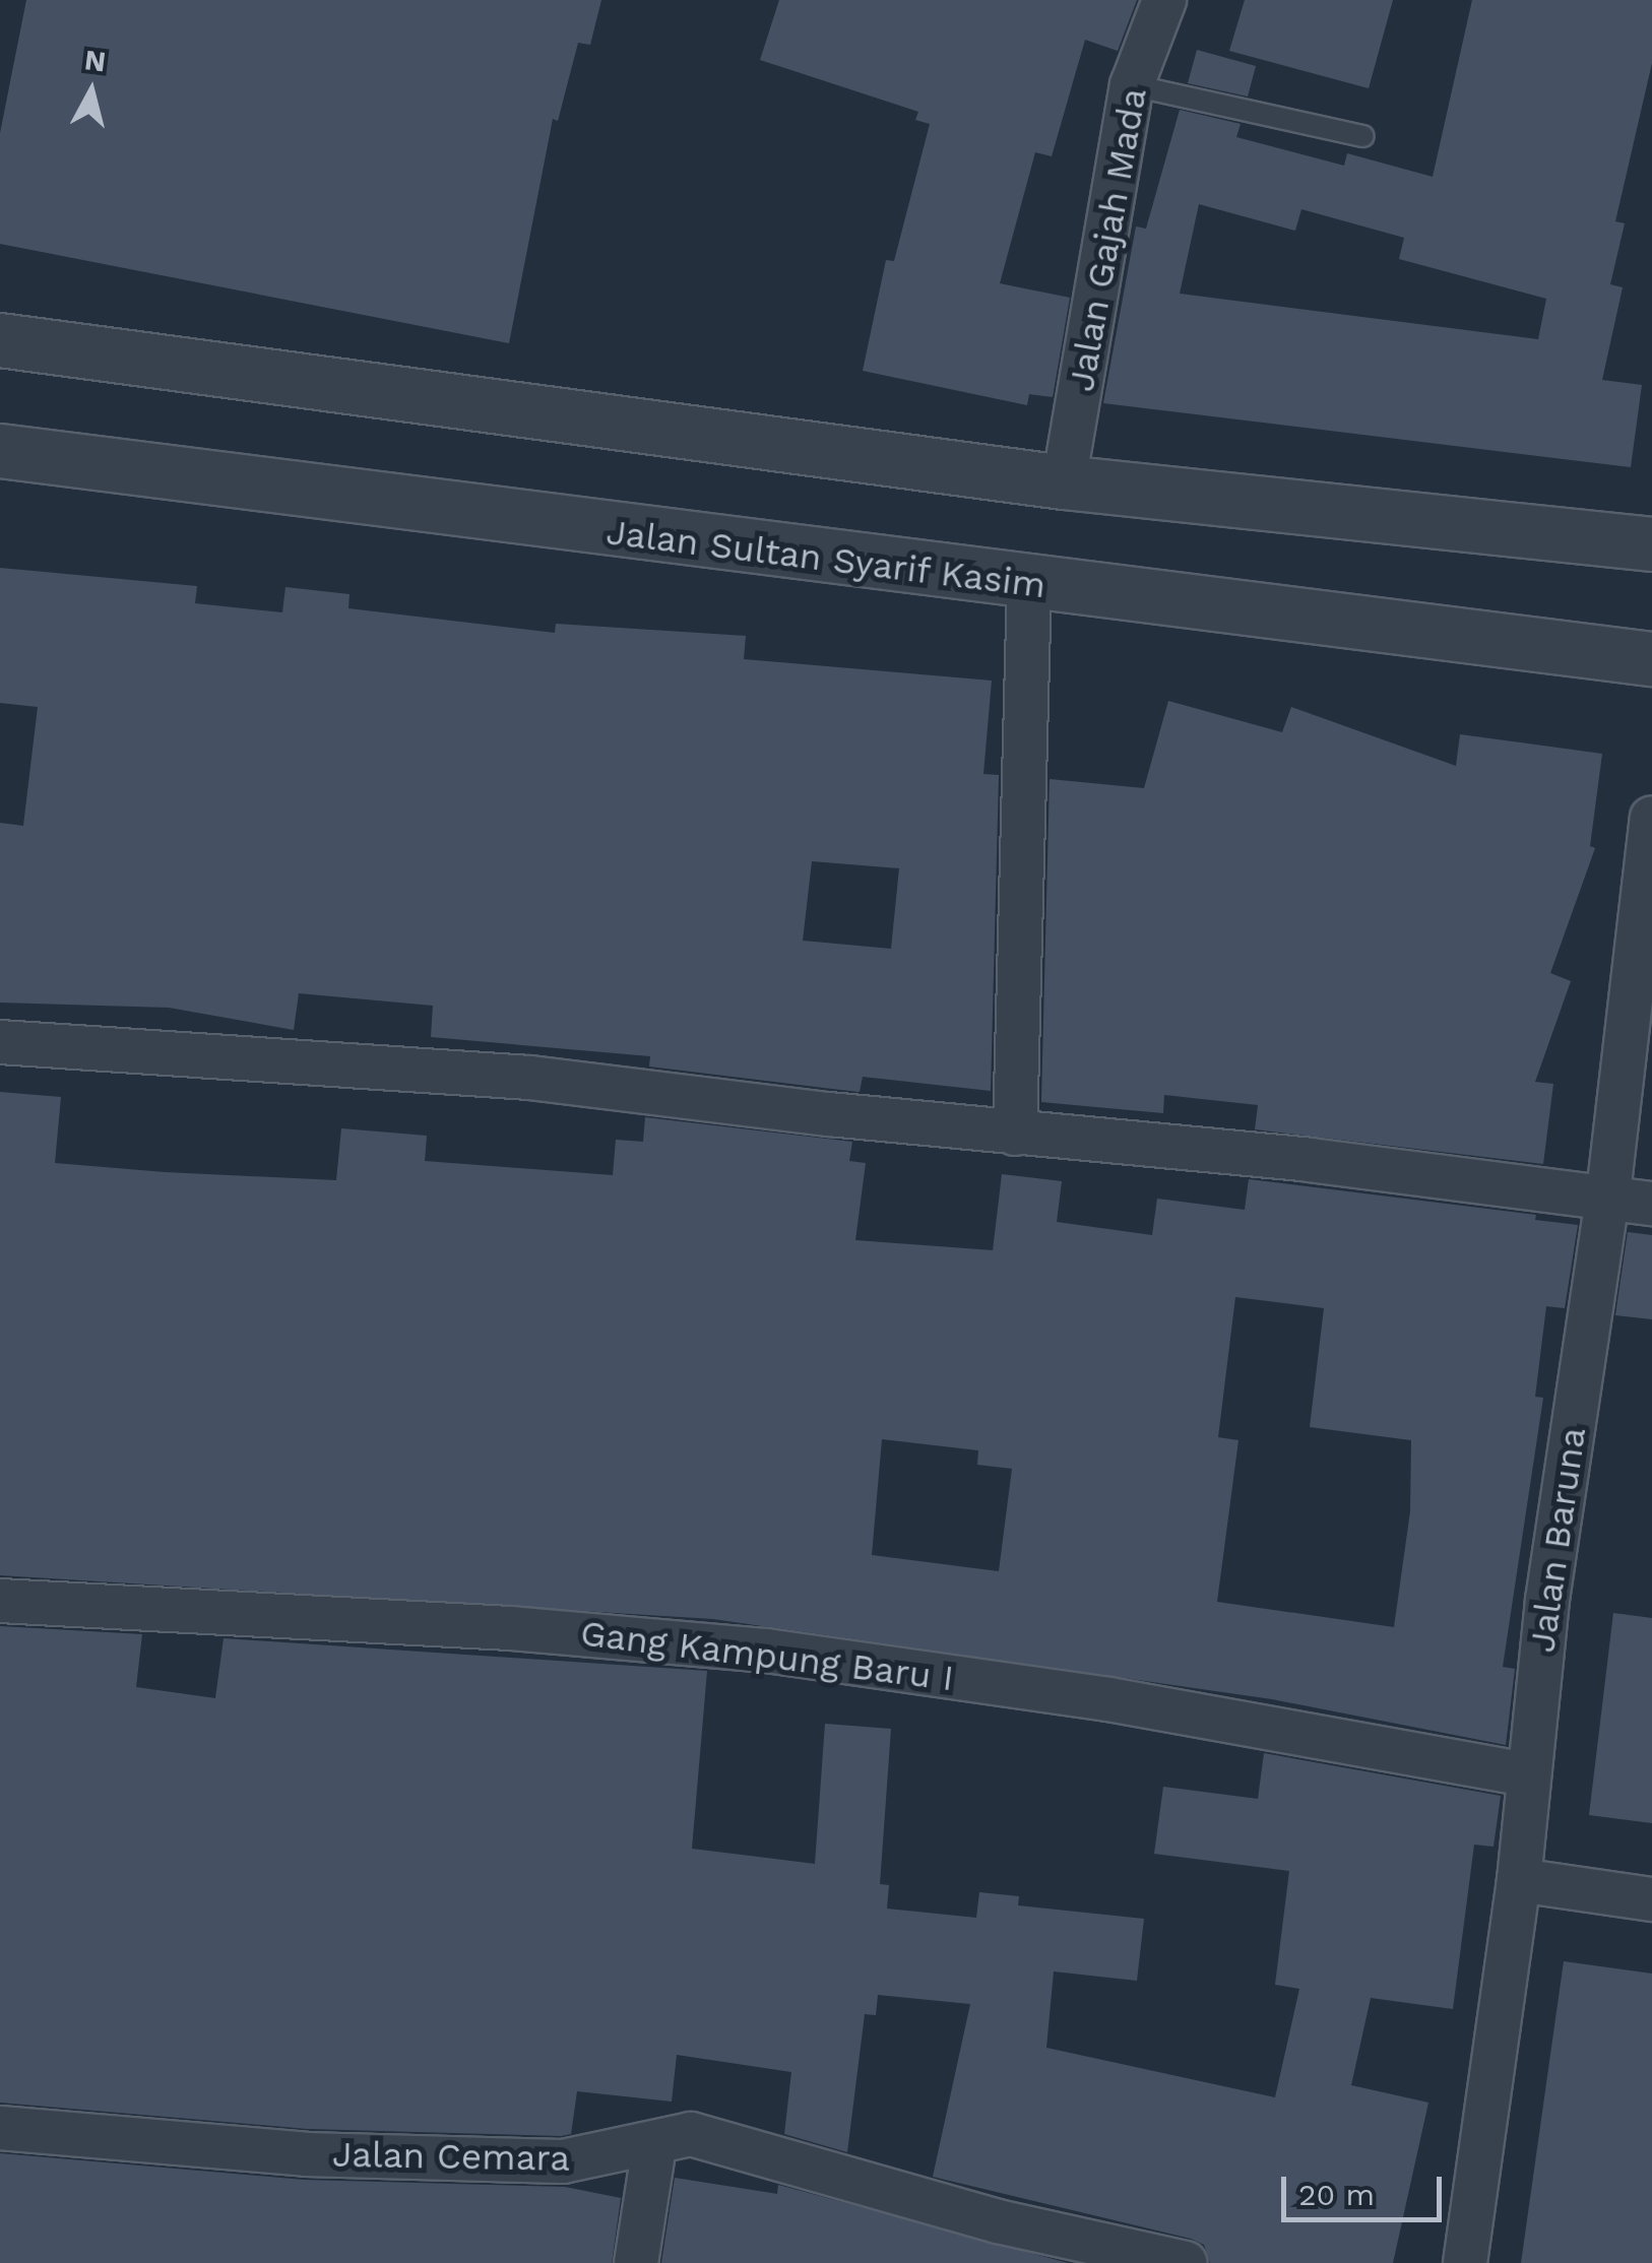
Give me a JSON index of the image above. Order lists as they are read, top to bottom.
{
  "streets": {
    "street": [
      "Jalan Gajah Mada",
      "Jalan Sultan Syarif Kasim",
      "Jalan Baruna",
      "Gang Kampung Baru I",
      "Jalan Cemara"
    ]
  },
  "crossings": [
    ["Jalan Baruna", "Gang Kampung Baru I"]
  ],
  "scale_bar": "20 m",
  "north": "top"
}
